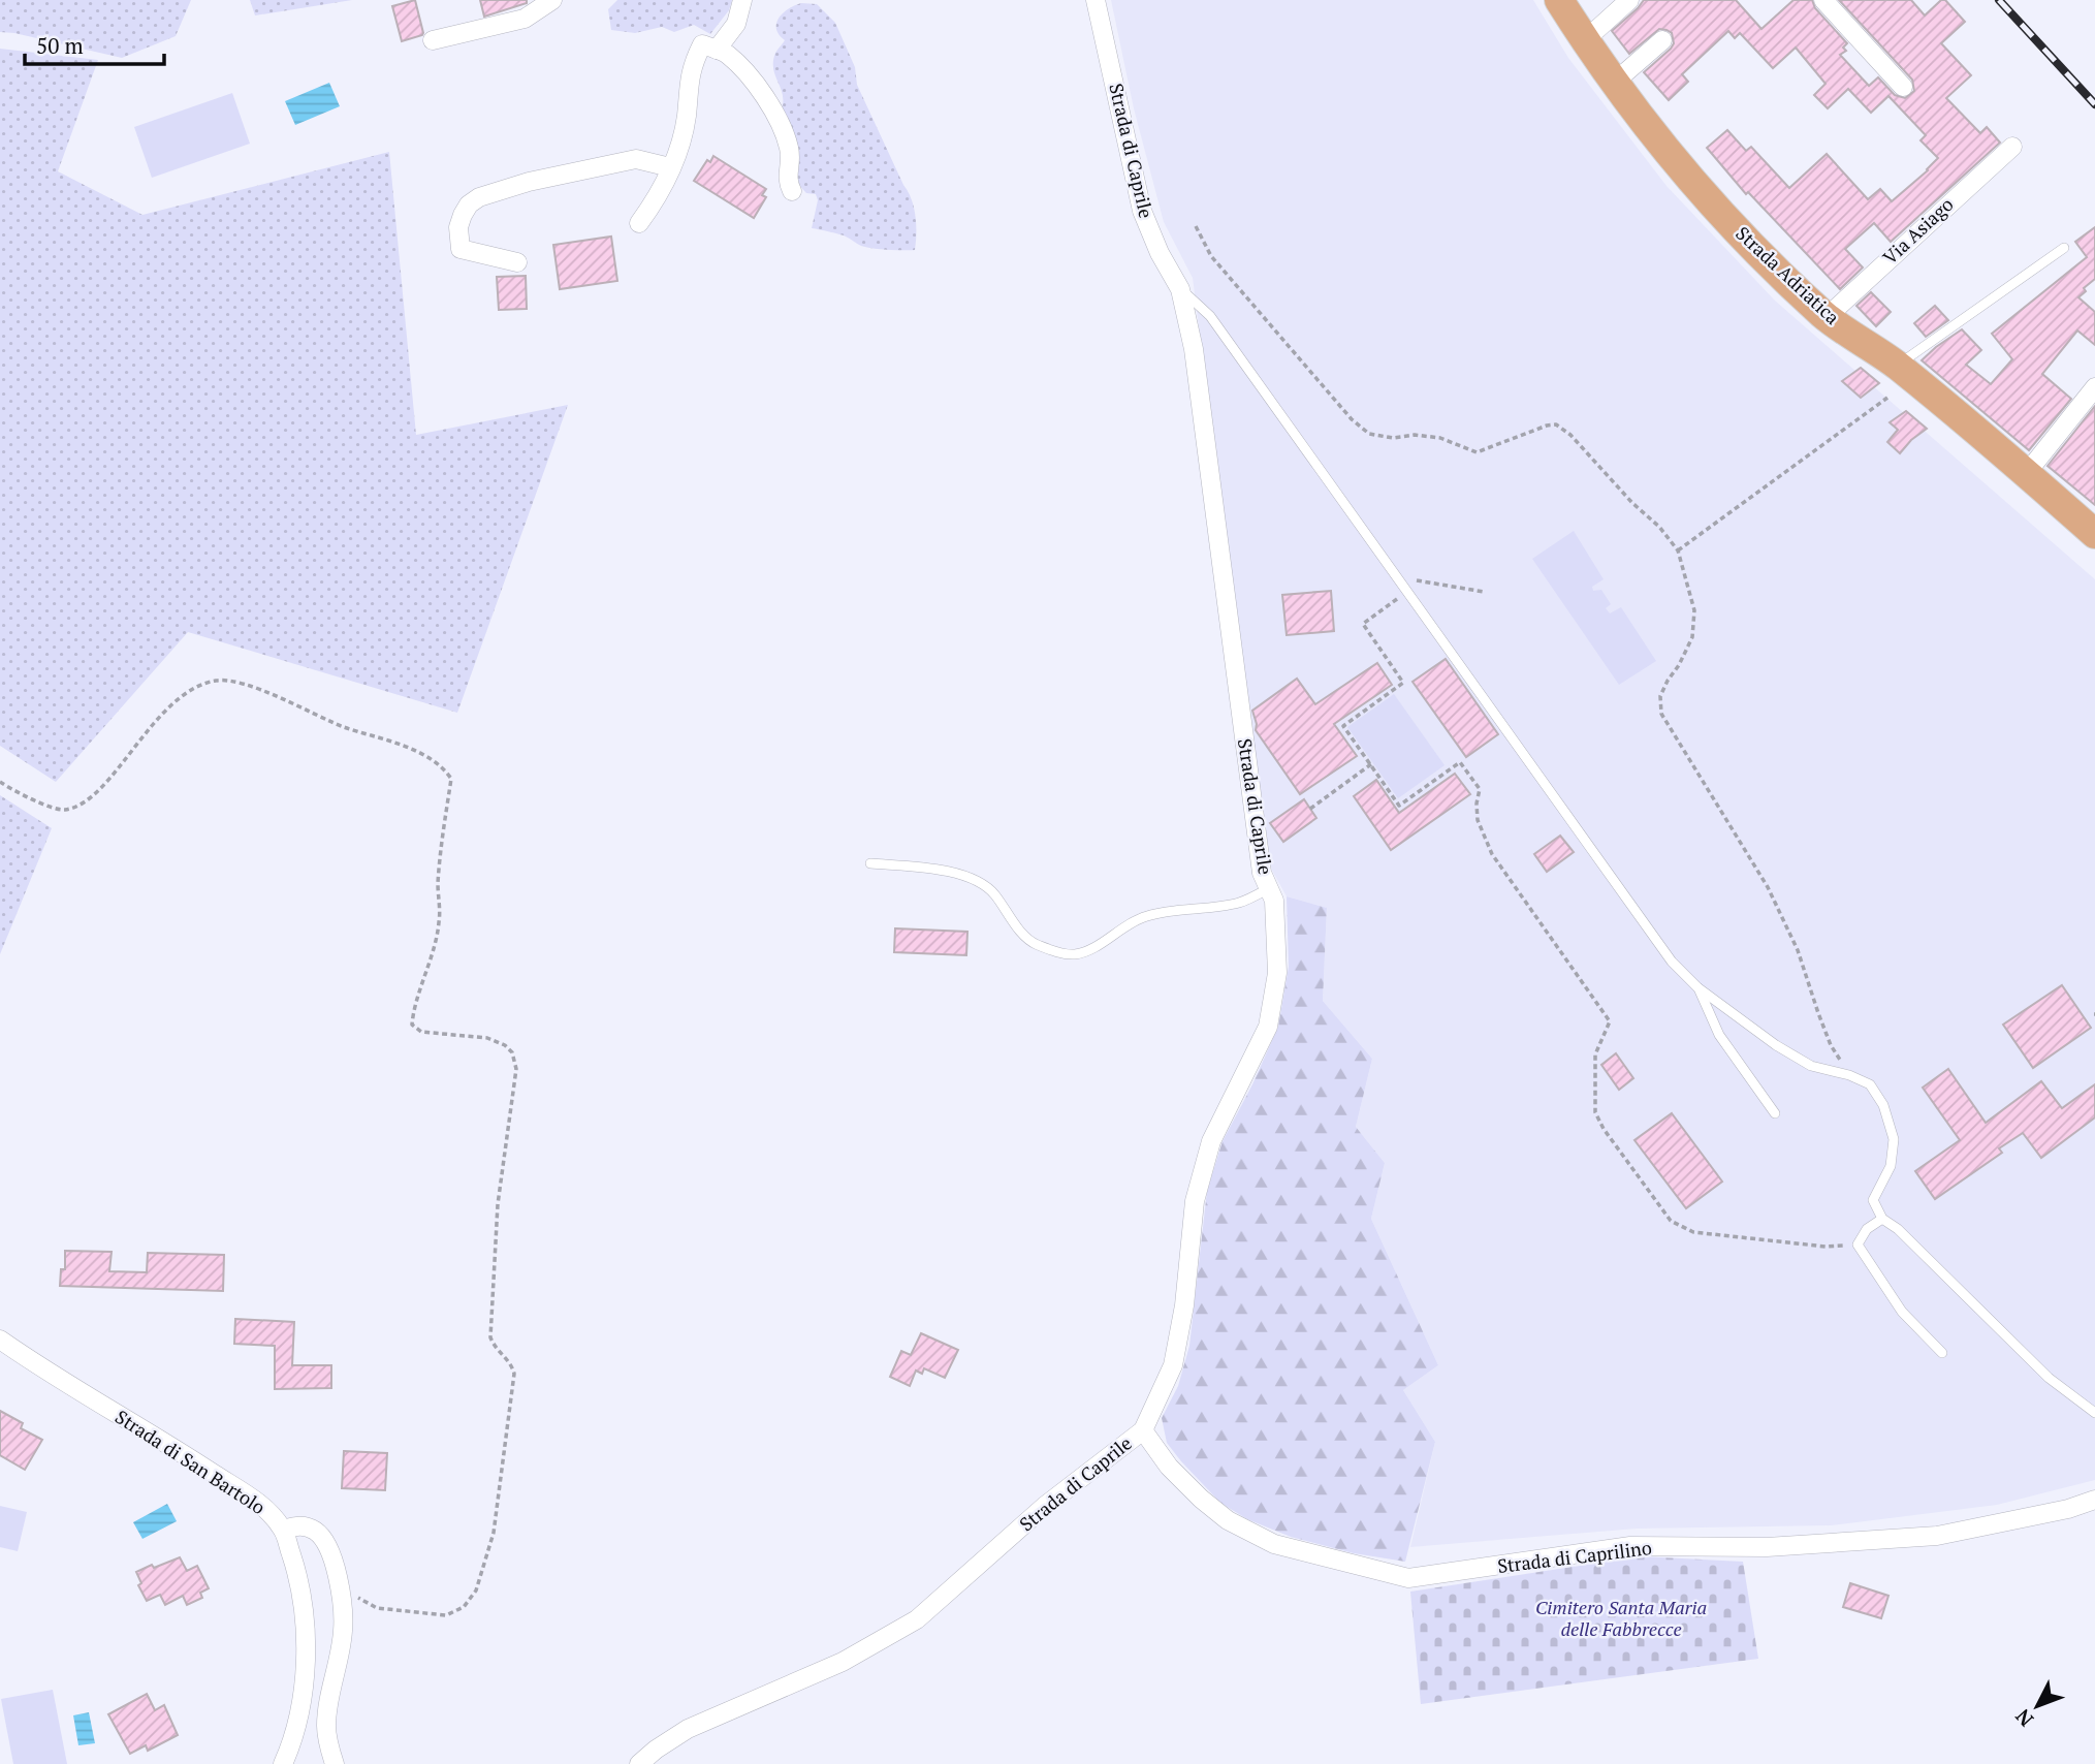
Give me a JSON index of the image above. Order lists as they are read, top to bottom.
{
  "streets": {
    "main road": ["Strada Adriatica"],
    "street": [
      "Strada di Caprile",
      "Via Asiago",
      "Strada di San Bartolo",
      "Strada di Caprilino"
    ]
  },
  "crossings": [
    ["Strada di Caprile", "Strada di Caprilino"],
    ["Via Asiago", "Strada Adriatica"]
  ],
  "parks": ["Cimitero Santa Maria delle Fabbrecce"],
  "scale_bar": "50 m",
  "north": "bottom left"
}
